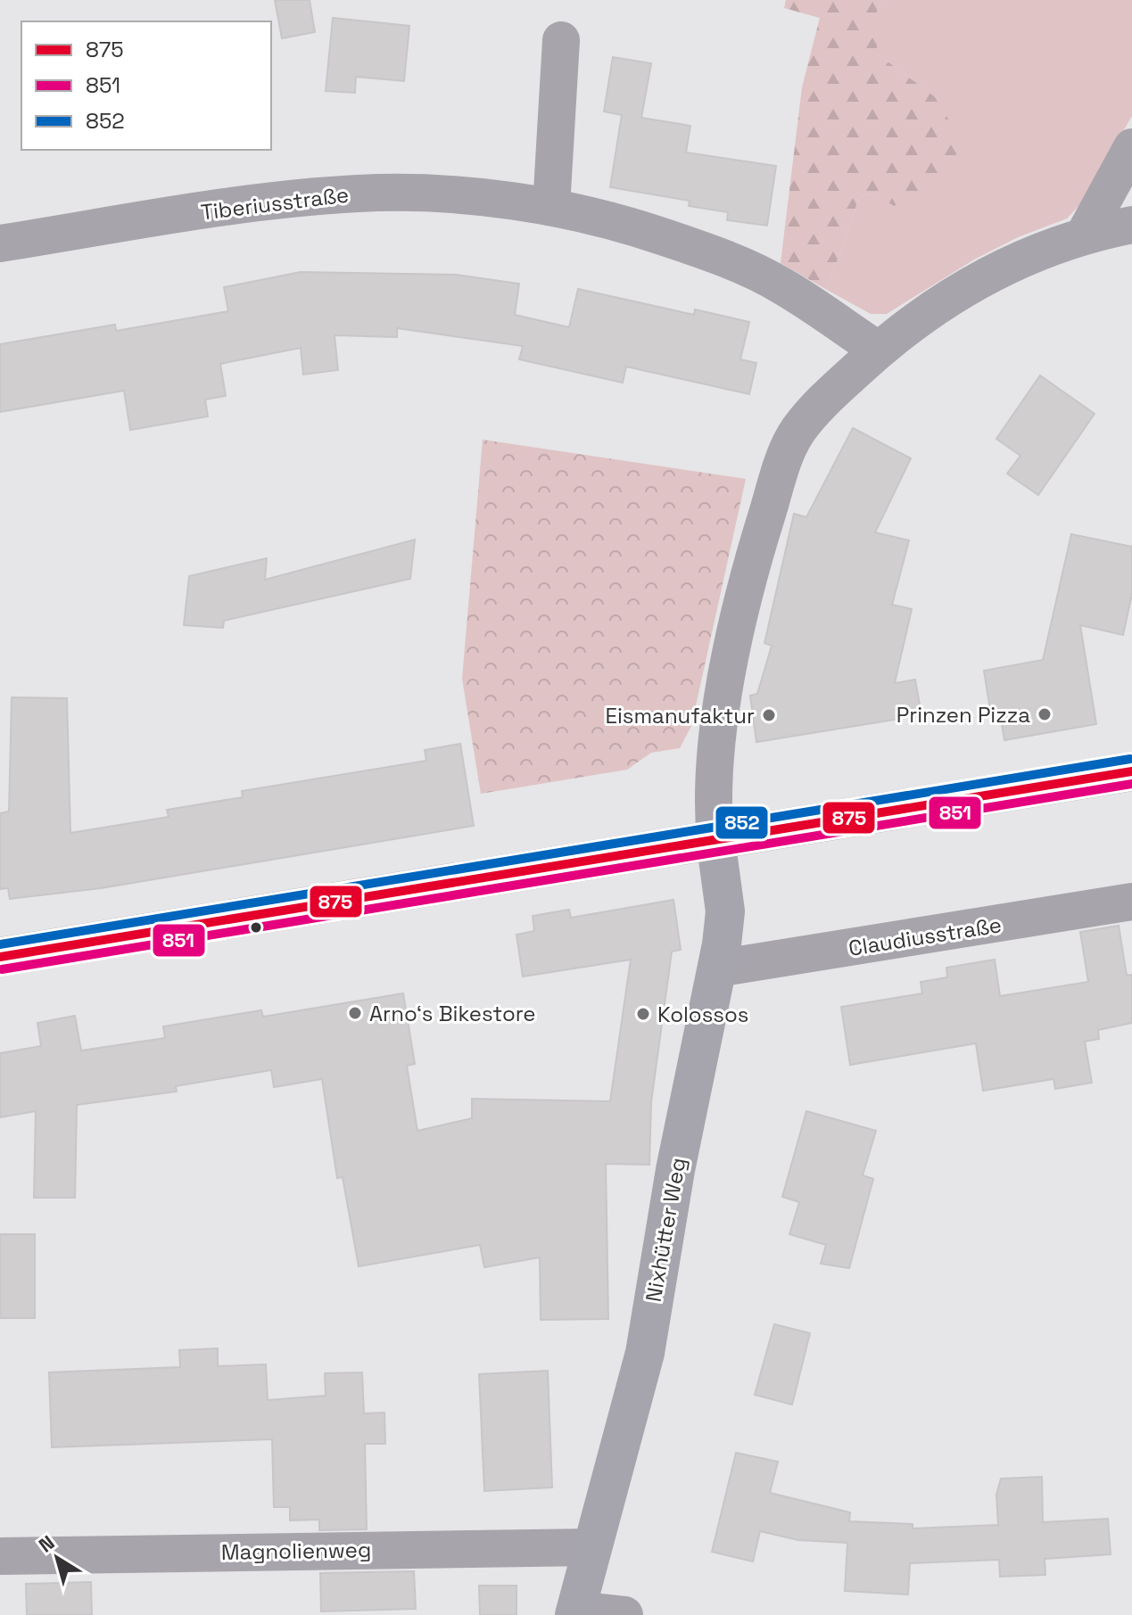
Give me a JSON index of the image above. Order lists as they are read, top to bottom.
{
  "streets": {
    "main road": ["Nixhütter Weg"],
    "street": ["Tiberiusstraße", "Claudiusstraße", "Magnolienweg"]
  },
  "crossings": [
    ["Claudiusstraße", "Nixhütter Weg"],
    ["Nixhütter Weg", "Magnolienweg"]
  ],
  "places": [
    "Prinzen Pizza",
    "Eismanufaktur",
    "Arno‘s Bikestore",
    "Kolossos"
  ],
  "lines": ["transit line 852", "transit line 875", "transit line 851"],
  "legend": ["875", "851", "852"],
  "north": "top left"
}
